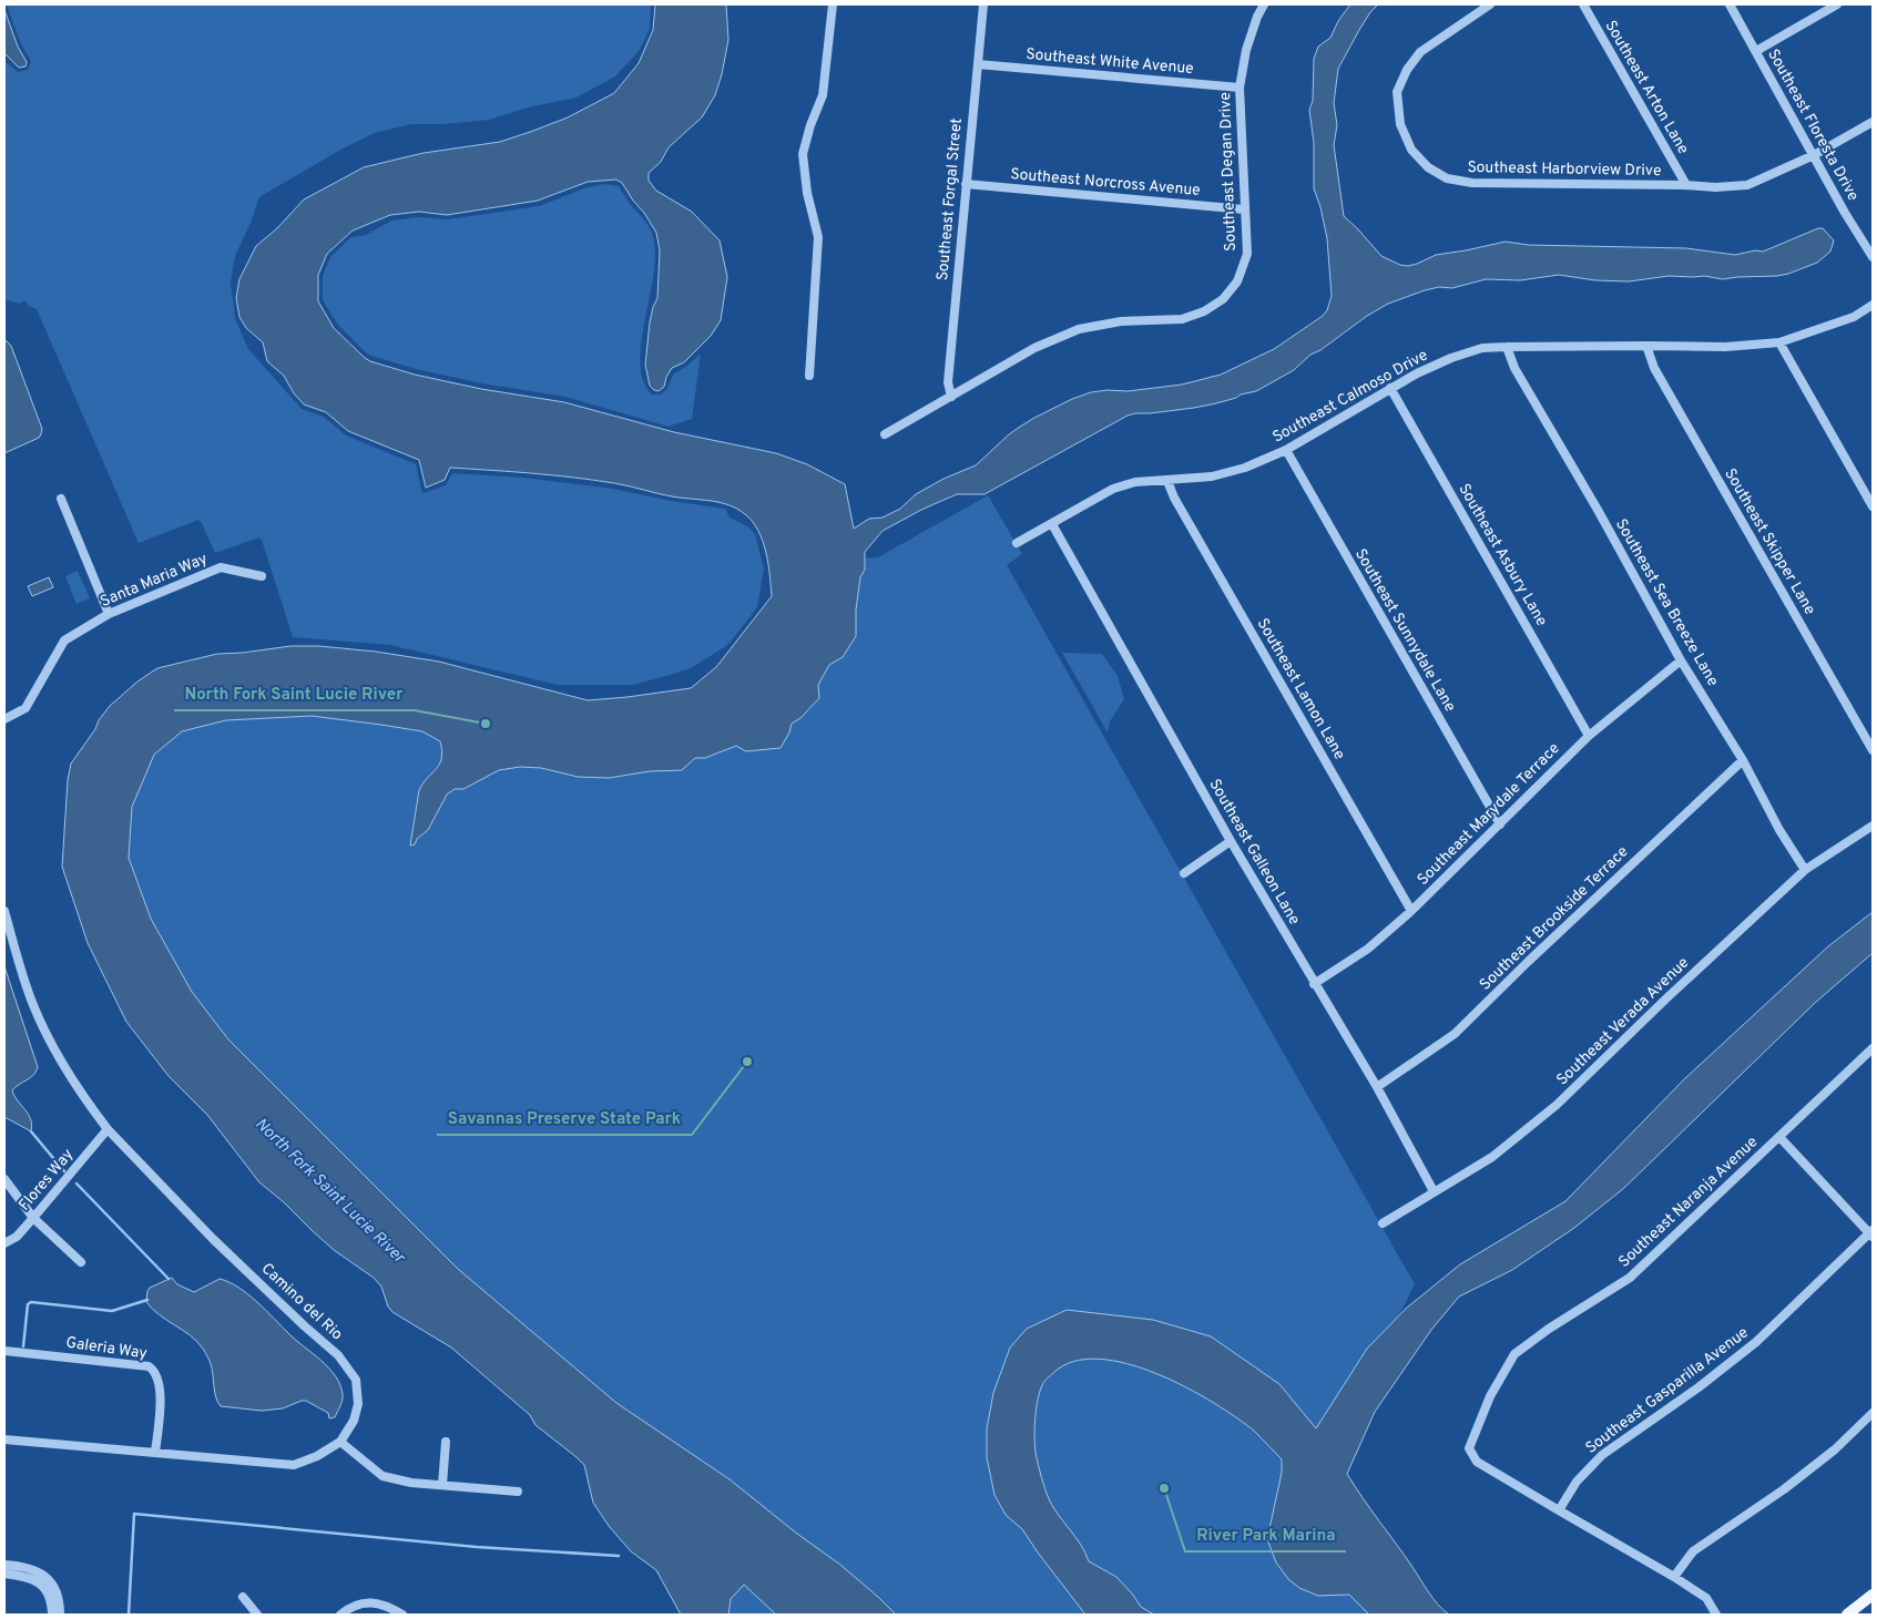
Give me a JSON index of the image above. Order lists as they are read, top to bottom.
{
  "streets": {
    "street": [
      "Southeast White Avenue",
      "Southeast Arton Lane",
      "Southeast Floresta Drive",
      "Southeast Harborview Drive",
      "Southeast Degan Drive",
      "Southeast Norcross Avenue",
      "Southeast Forgal Street",
      "Southeast Calmoso Drive",
      "Southeast Skipper Lane",
      "Southeast Asbury Lane",
      "Santa Maria Way",
      "Southeast Sea Breeze Lane",
      "Southeast Sunnydale Lane",
      "Southeast Lamon Lane",
      "Southeast Marydale Terrace",
      "Southeast Galleon Lane",
      "Southeast Brookside Terrace",
      "Southeast Verada Avenue",
      "Flores Way",
      "Southeast Naranja Avenue",
      "Camino del Rio",
      "Galeria Way",
      "Southeast Gasparilla Avenue"
    ]
  },
  "crossings": [
    ["Southeast White Avenue", "Southeast Degan Drive"],
    ["Southeast White Avenue", "Southeast Forgal Street"],
    ["Southeast Arton Lane", "Southeast Harborview Drive"],
    ["Southeast Floresta Drive", "Southeast Harborview Drive"],
    ["Southeast Degan Drive", "Southeast Norcross Avenue"],
    ["Southeast Degan Drive", "Southeast Forgal Street"],
    ["Southeast Norcross Avenue", "Southeast Forgal Street"],
    ["Southeast Calmoso Drive", "Southeast Skipper Lane"],
    ["Southeast Calmoso Drive", "Southeast Asbury Lane"],
    ["Southeast Calmoso Drive", "Southeast Sea Breeze Lane"],
    ["Southeast Calmoso Drive", "Southeast Sunnydale Lane"],
    ["Southeast Calmoso Drive", "Southeast Lamon Lane"],
    ["Southeast Calmoso Drive", "Southeast Galleon Lane"],
    ["Southeast Asbury Lane", "Southeast Marydale Terrace"],
    ["Southeast Sea Breeze Lane", "Southeast Marydale Terrace"],
    ["Southeast Sea Breeze Lane", "Southeast Brookside Terrace"],
    ["Southeast Sea Breeze Lane", "Southeast Verada Avenue"],
    ["Southeast Sunnydale Lane", "Southeast Marydale Terrace"],
    ["Southeast Lamon Lane", "Southeast Marydale Terrace"],
    ["Southeast Marydale Terrace", "Southeast Galleon Lane"],
    ["Southeast Galleon Lane", "Southeast Brookside Terrace"],
    ["Southeast Galleon Lane", "Southeast Verada Avenue"],
    ["Flores Way", "Camino del Rio"],
    ["Southeast Naranja Avenue", "Southeast Gasparilla Avenue"],
    ["Camino del Rio", "Galeria Way"]
  ],
  "water": ["North Fork Saint Lucie River"],
  "places": ["North Fork Saint Lucie River", "Savannas Preserve State Park", "River Park Marina"]
}
